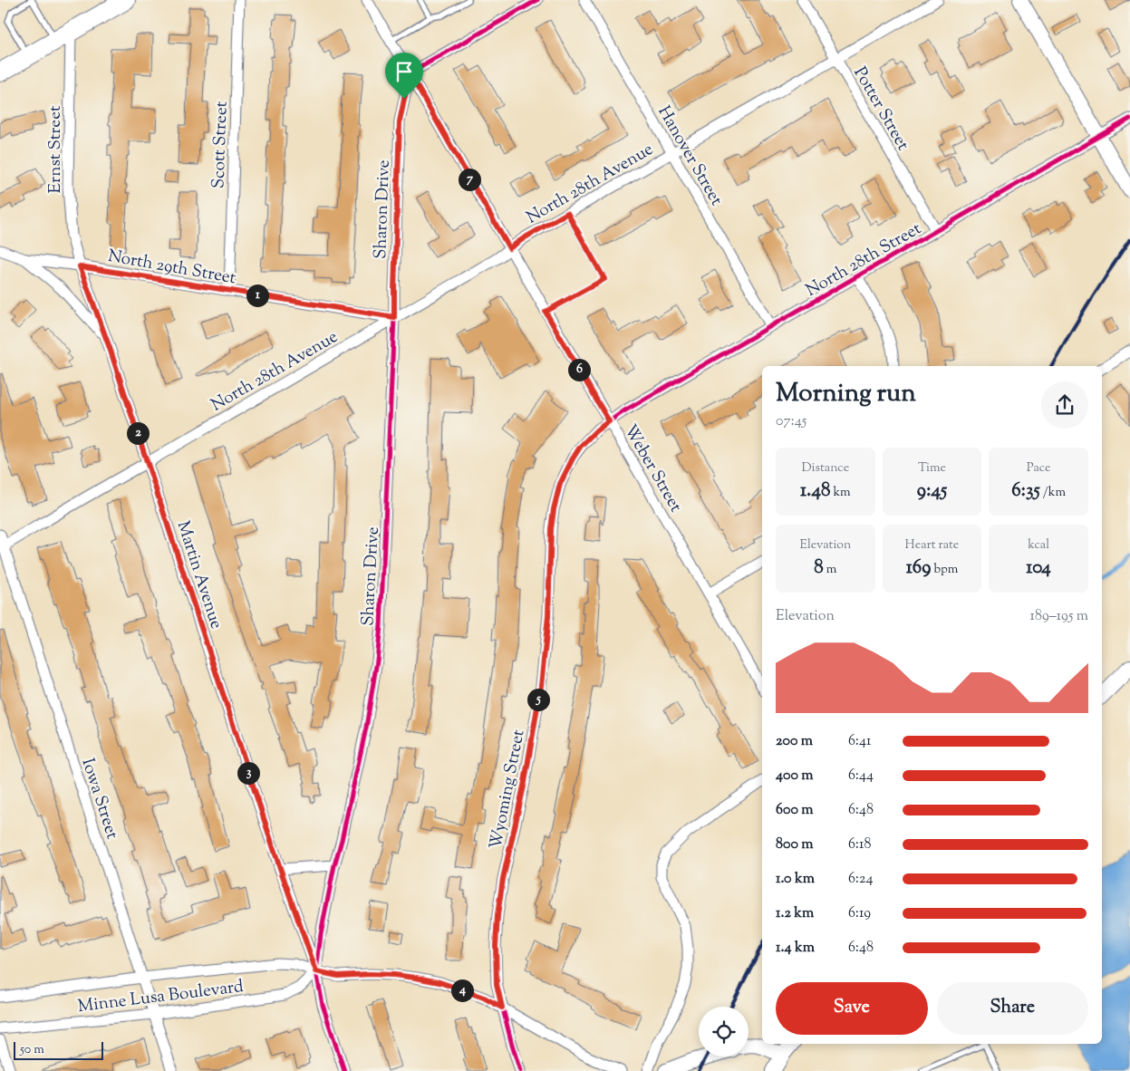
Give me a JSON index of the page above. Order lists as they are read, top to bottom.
{
  "streets": {
    "street": [
      "Potter Street",
      "Scott Street",
      "Ernst Street",
      "Hanover Street",
      "North 28th Avenue",
      "Sharon Drive",
      "North 28th Street",
      "North 29th Street",
      "Weber Street",
      "Martin Avenue",
      "Wyoming Street",
      "Iowa Street",
      "Minne Lusa Boulevard"
    ]
  },
  "crossings": [
    ["Potter Street", "North 28th Avenue"],
    ["Potter Street", "North 28th Street"],
    ["Scott Street", "North 29th Street"],
    ["Ernst Street", "North 29th Street"],
    ["Ernst Street", "Martin Avenue"],
    ["Hanover Street", "North 28th Avenue"],
    ["Hanover Street", "North 28th Street"],
    ["North 28th Avenue", "Sharon Drive"],
    ["North 28th Avenue", "North 29th Street"],
    ["North 28th Avenue", "Weber Street"],
    ["North 28th Avenue", "Martin Avenue"],
    ["North 28th Avenue", "Iowa Street"],
    ["Sharon Drive", "North 29th Street"],
    ["Sharon Drive", "Weber Street"],
    ["Sharon Drive", "Martin Avenue"],
    ["Sharon Drive", "Minne Lusa Boulevard"],
    ["North 28th Street", "Weber Street"],
    ["North 28th Street", "Wyoming Street"],
    ["North 29th Street", "Martin Avenue"],
    ["Weber Street", "Wyoming Street"],
    ["Martin Avenue", "Minne Lusa Boulevard"],
    ["Wyoming Street", "Minne Lusa Boulevard"],
    ["Iowa Street", "Minne Lusa Boulevard"]
  ],
  "scale_bar": "50 m",
  "page": {
    "pins": [
      "7",
      "1",
      "6",
      "2",
      "5",
      "3",
      "4"
    ],
    "heading": ["Morning run", "07:45"],
    "stats": [
      ["Distance", "1.48 km"],
      ["Time", "9:45"],
      ["Pace", "6:35 /km"],
      ["Elevation", "8 m"],
      ["Heart rate", "169 bpm"],
      ["kcal", "104"]
    ],
    "chart": ["Elevation", "189–195 m"],
    "list": [
      {
        "name": "200 m",
        "note": "6:41"
      },
      {
        "name": "400 m",
        "note": "6:44"
      },
      {
        "name": "600 m",
        "note": "6:48"
      },
      {
        "name": "800 m",
        "note": "6:18"
      },
      {
        "name": "1.0 km",
        "note": "6:24"
      },
      {
        "name": "1.2 km",
        "note": "6:19"
      },
      {
        "name": "1.4 km",
        "note": "6:48"
      }
    ],
    "buttons": ["Save", "Share"],
    "scale": "50 m"
  }
}
